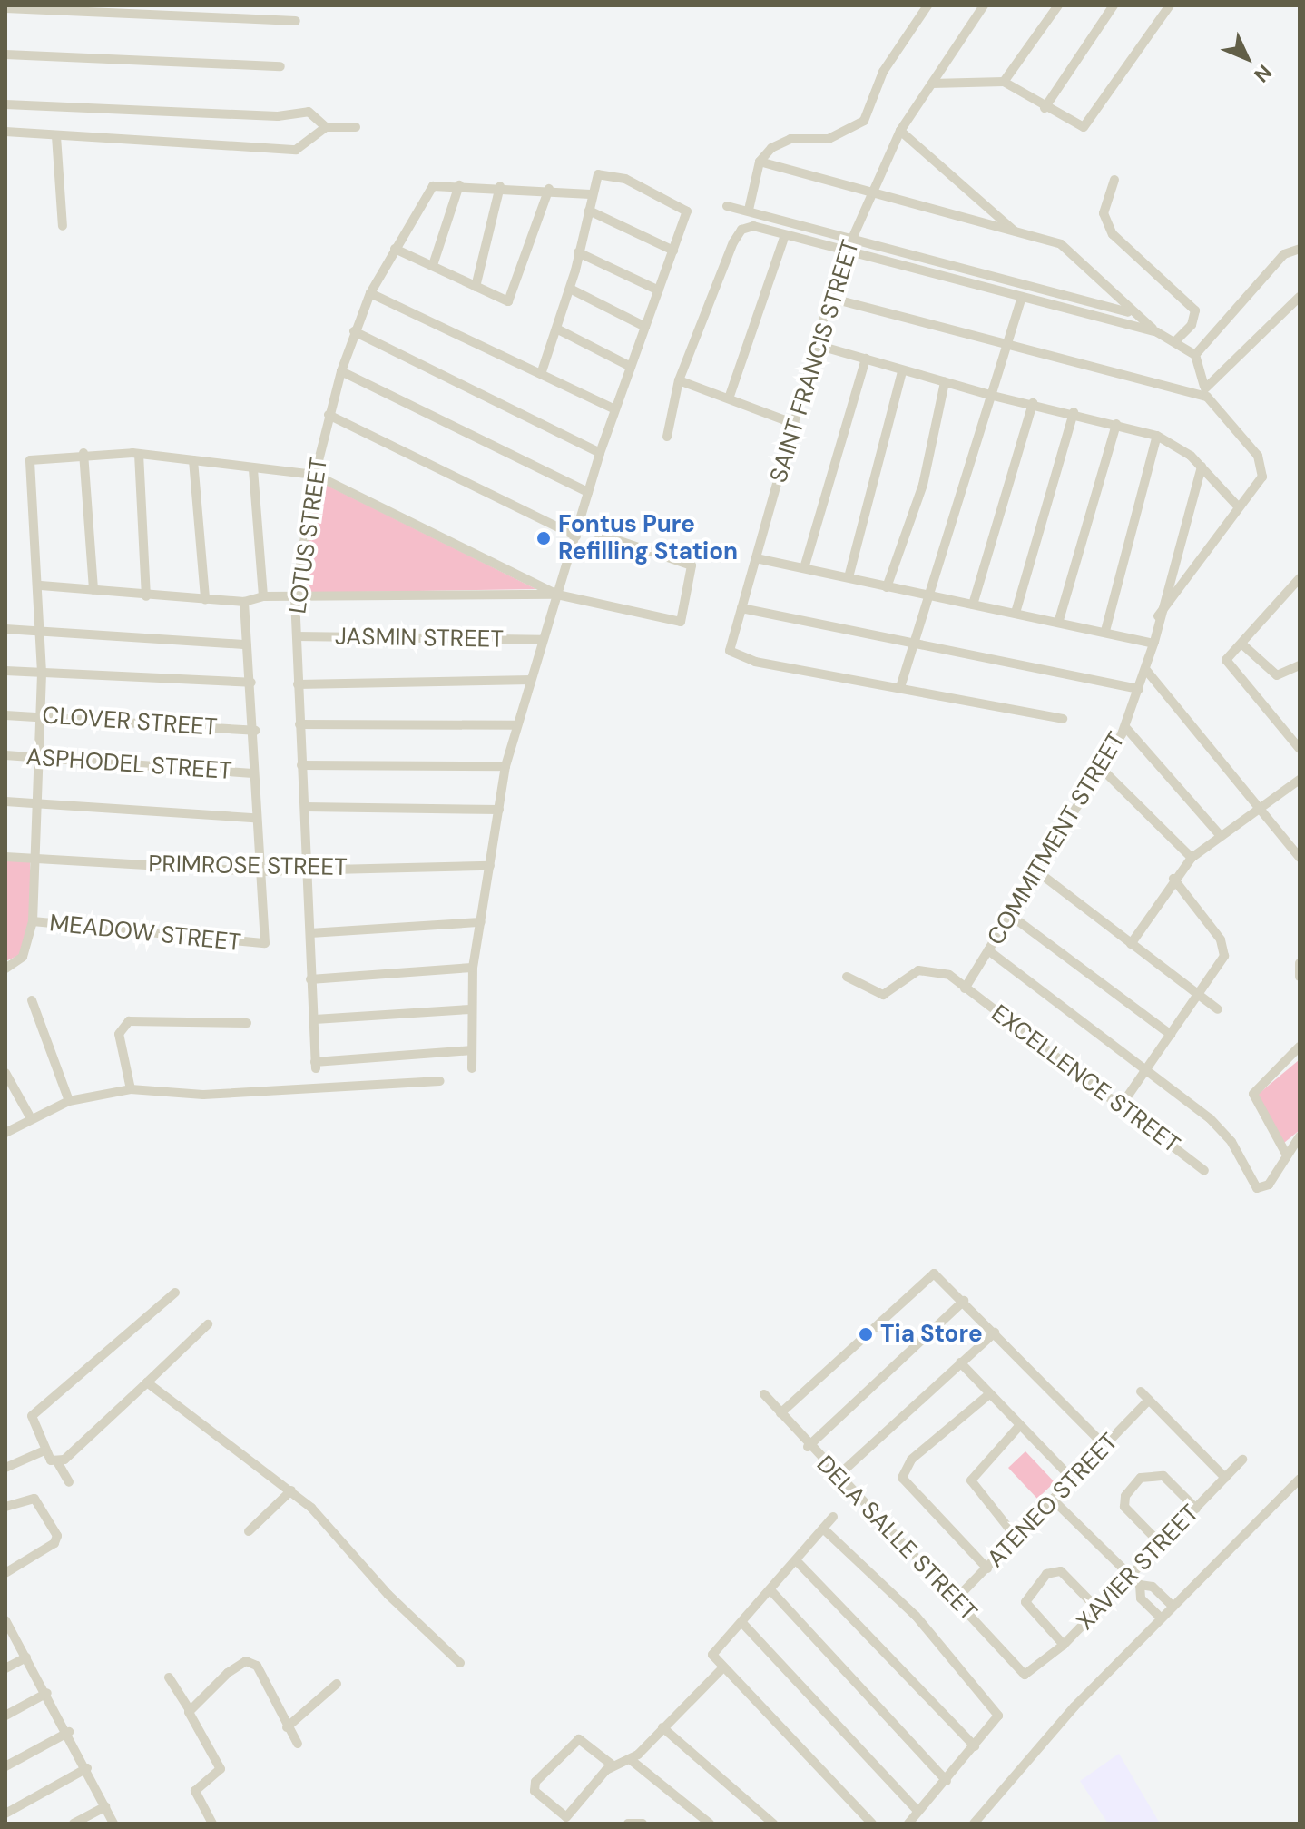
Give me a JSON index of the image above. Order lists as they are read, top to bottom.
{
  "streets": {
    "street": [
      "SAINT FRANCIS STREET",
      "LOTUS STREET",
      "JASMIN STREET",
      "CLOVER STREET",
      "ASPHODEL STREET",
      "COMMITMENT STREET",
      "PRIMROSE STREET",
      "MEADOW STREET",
      "EXCELLENCE STREET",
      "ATENEO STREET",
      "DELA SALLE STREET",
      "XAVIER STREET"
    ]
  },
  "crossings": [
    ["LOTUS STREET", "JASMIN STREET"],
    ["LOTUS STREET", "PRIMROSE STREET"],
    ["COMMITMENT STREET", "EXCELLENCE STREET"],
    ["PRIMROSE STREET", "MEADOW STREET"],
    ["ATENEO STREET", "DELA SALLE STREET"],
    ["DELA SALLE STREET", "XAVIER STREET"]
  ],
  "places": ["Fontus Pure Refilling Station", "Tia Store"],
  "north": "bottom right"
}
